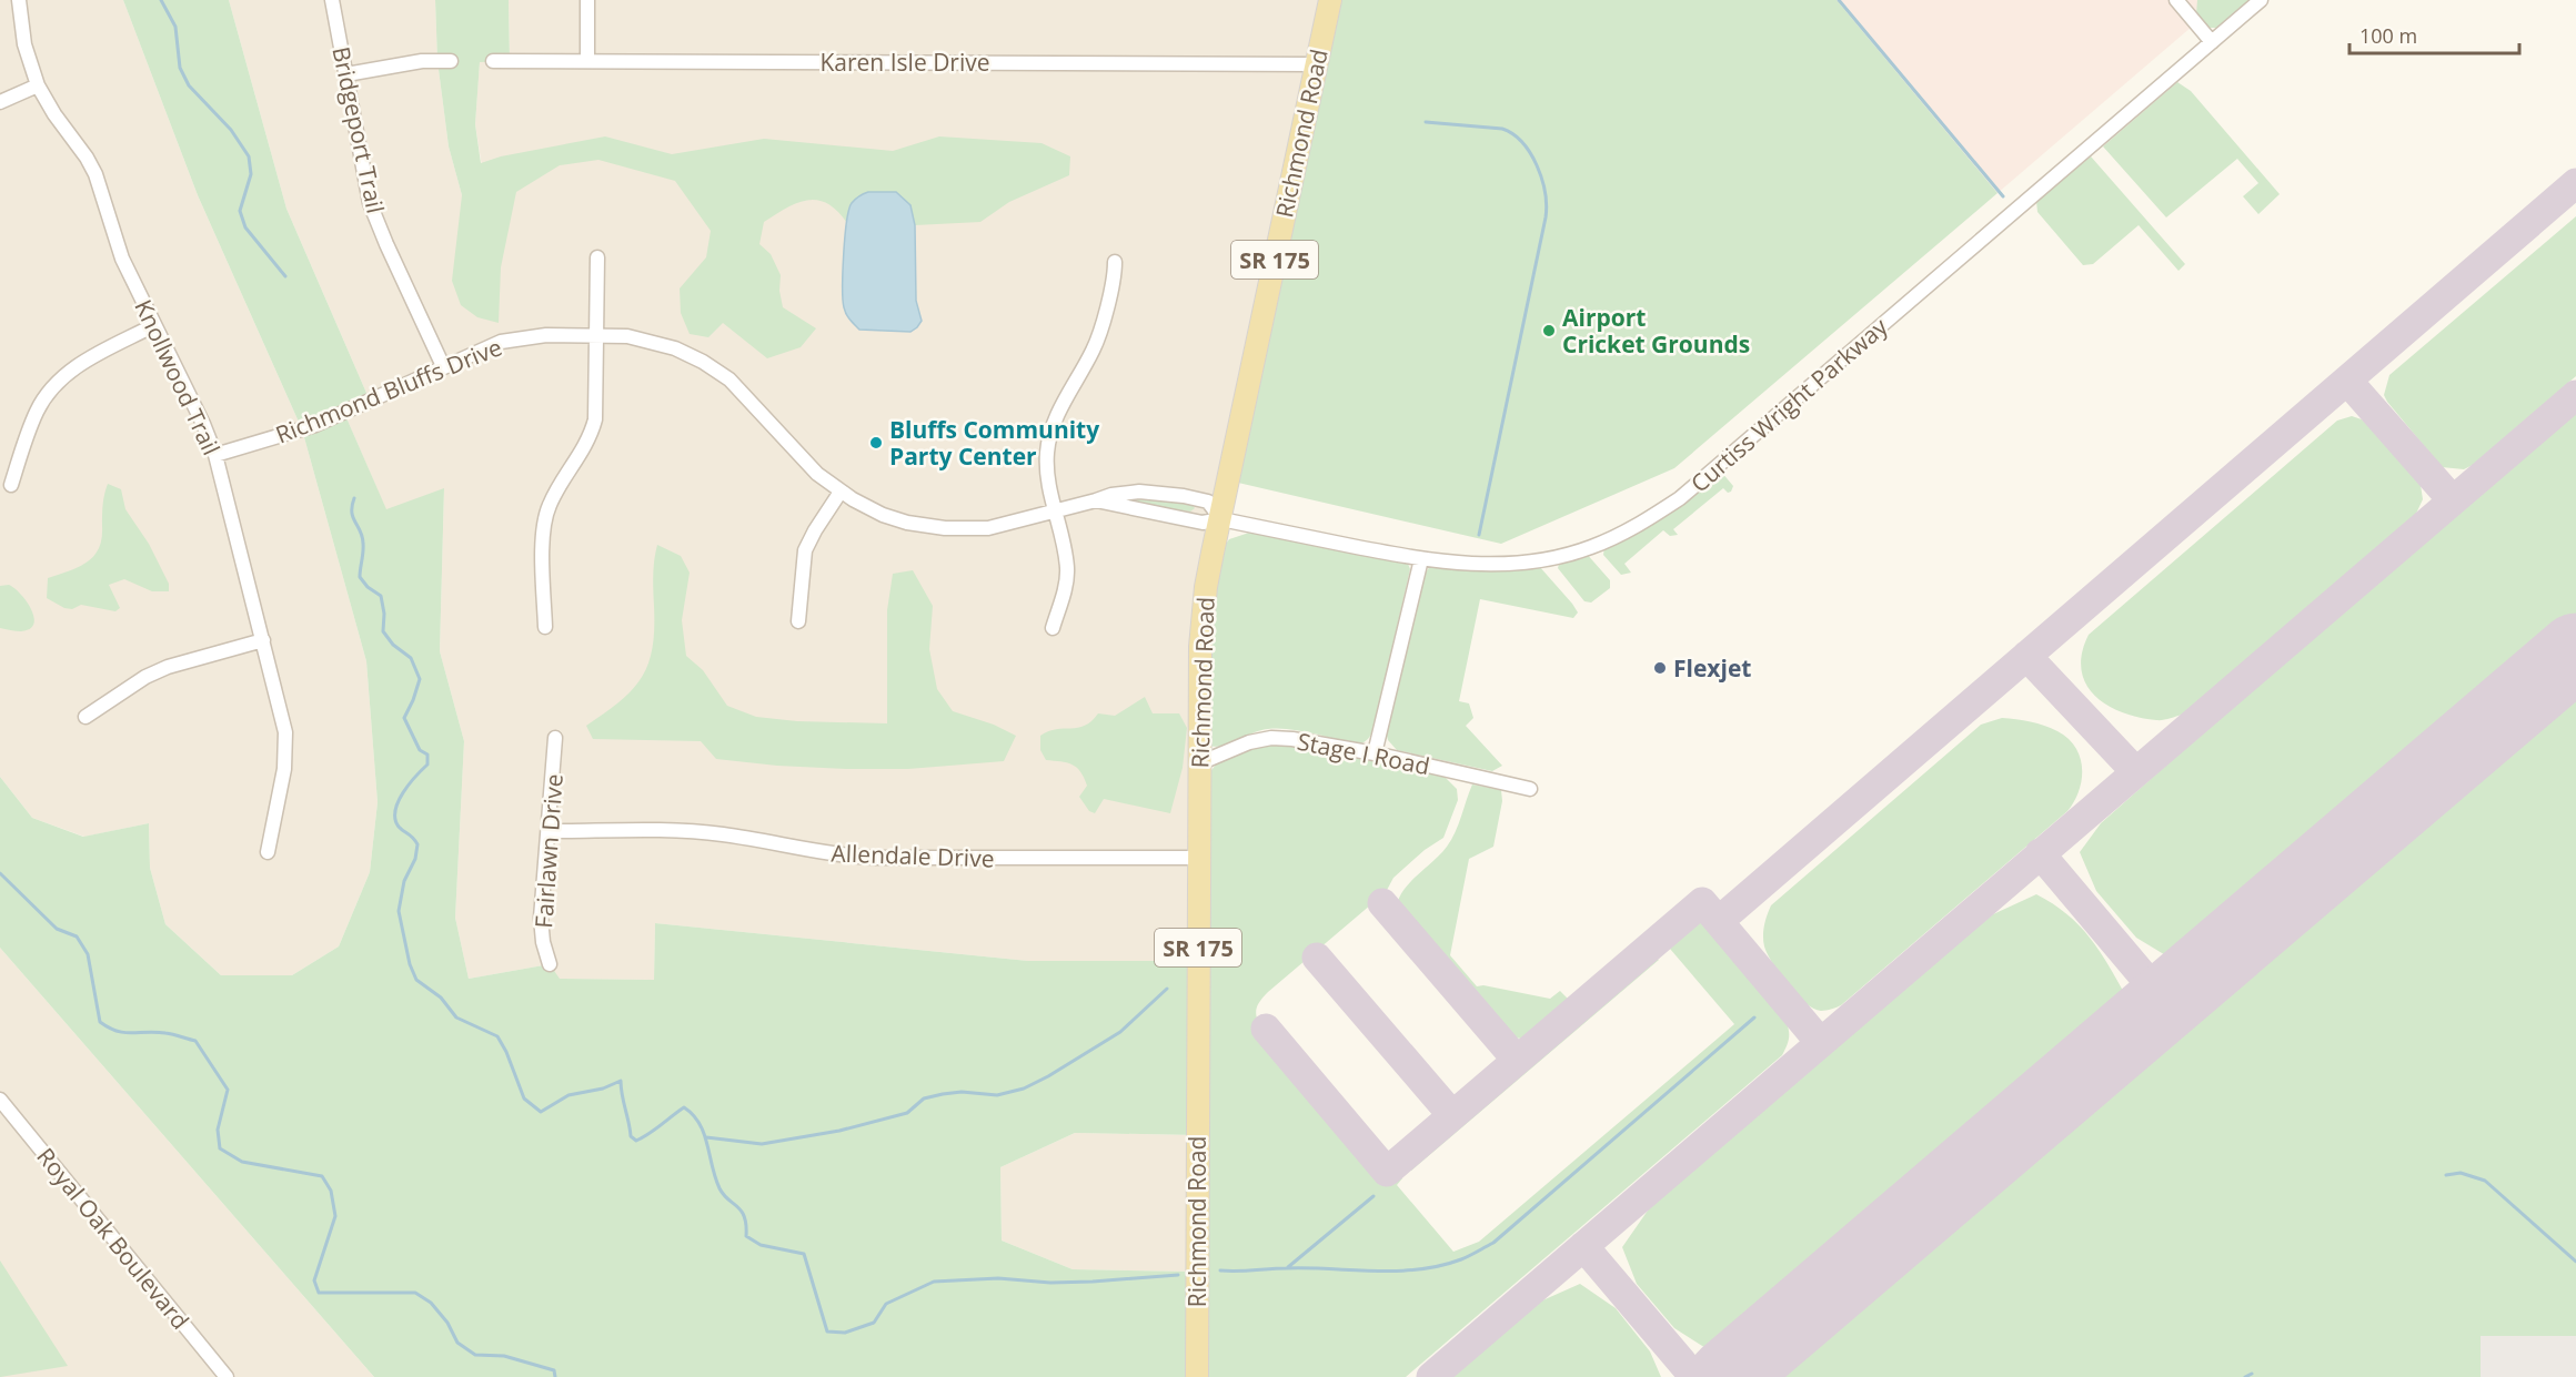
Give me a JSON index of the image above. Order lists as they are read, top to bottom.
{
  "streets": {
    "main road": ["Richmond Road", "SR 175"],
    "street": [
      "Karen Isle Drive",
      "Bridgeport Trail",
      "Knollwood Trail",
      "Richmond Bluffs Drive",
      "Curtiss Wright Parkway",
      "Stage I Road",
      "Fairlawn Drive",
      "Allendale Drive",
      "Royal Oak Boulevard"
    ]
  },
  "crossings": [
    ["Karen Isle Drive", "Richmond Road"],
    ["Bridgeport Trail", "Richmond Bluffs Drive"],
    ["Richmond Road", "Richmond Bluffs Drive"],
    ["Richmond Road", "Curtiss Wright Parkway"],
    ["Richmond Road", "Stage I Road"],
    ["Richmond Road", "Allendale Drive"],
    ["Knollwood Trail", "Richmond Bluffs Drive"],
    ["Richmond Bluffs Drive", "Curtiss Wright Parkway"],
    ["Fairlawn Drive", "Allendale Drive"]
  ],
  "places": ["Airport Cricket Grounds", "Bluffs Community Party Center", "Flexjet"],
  "scale_bar": "100 m"
}
